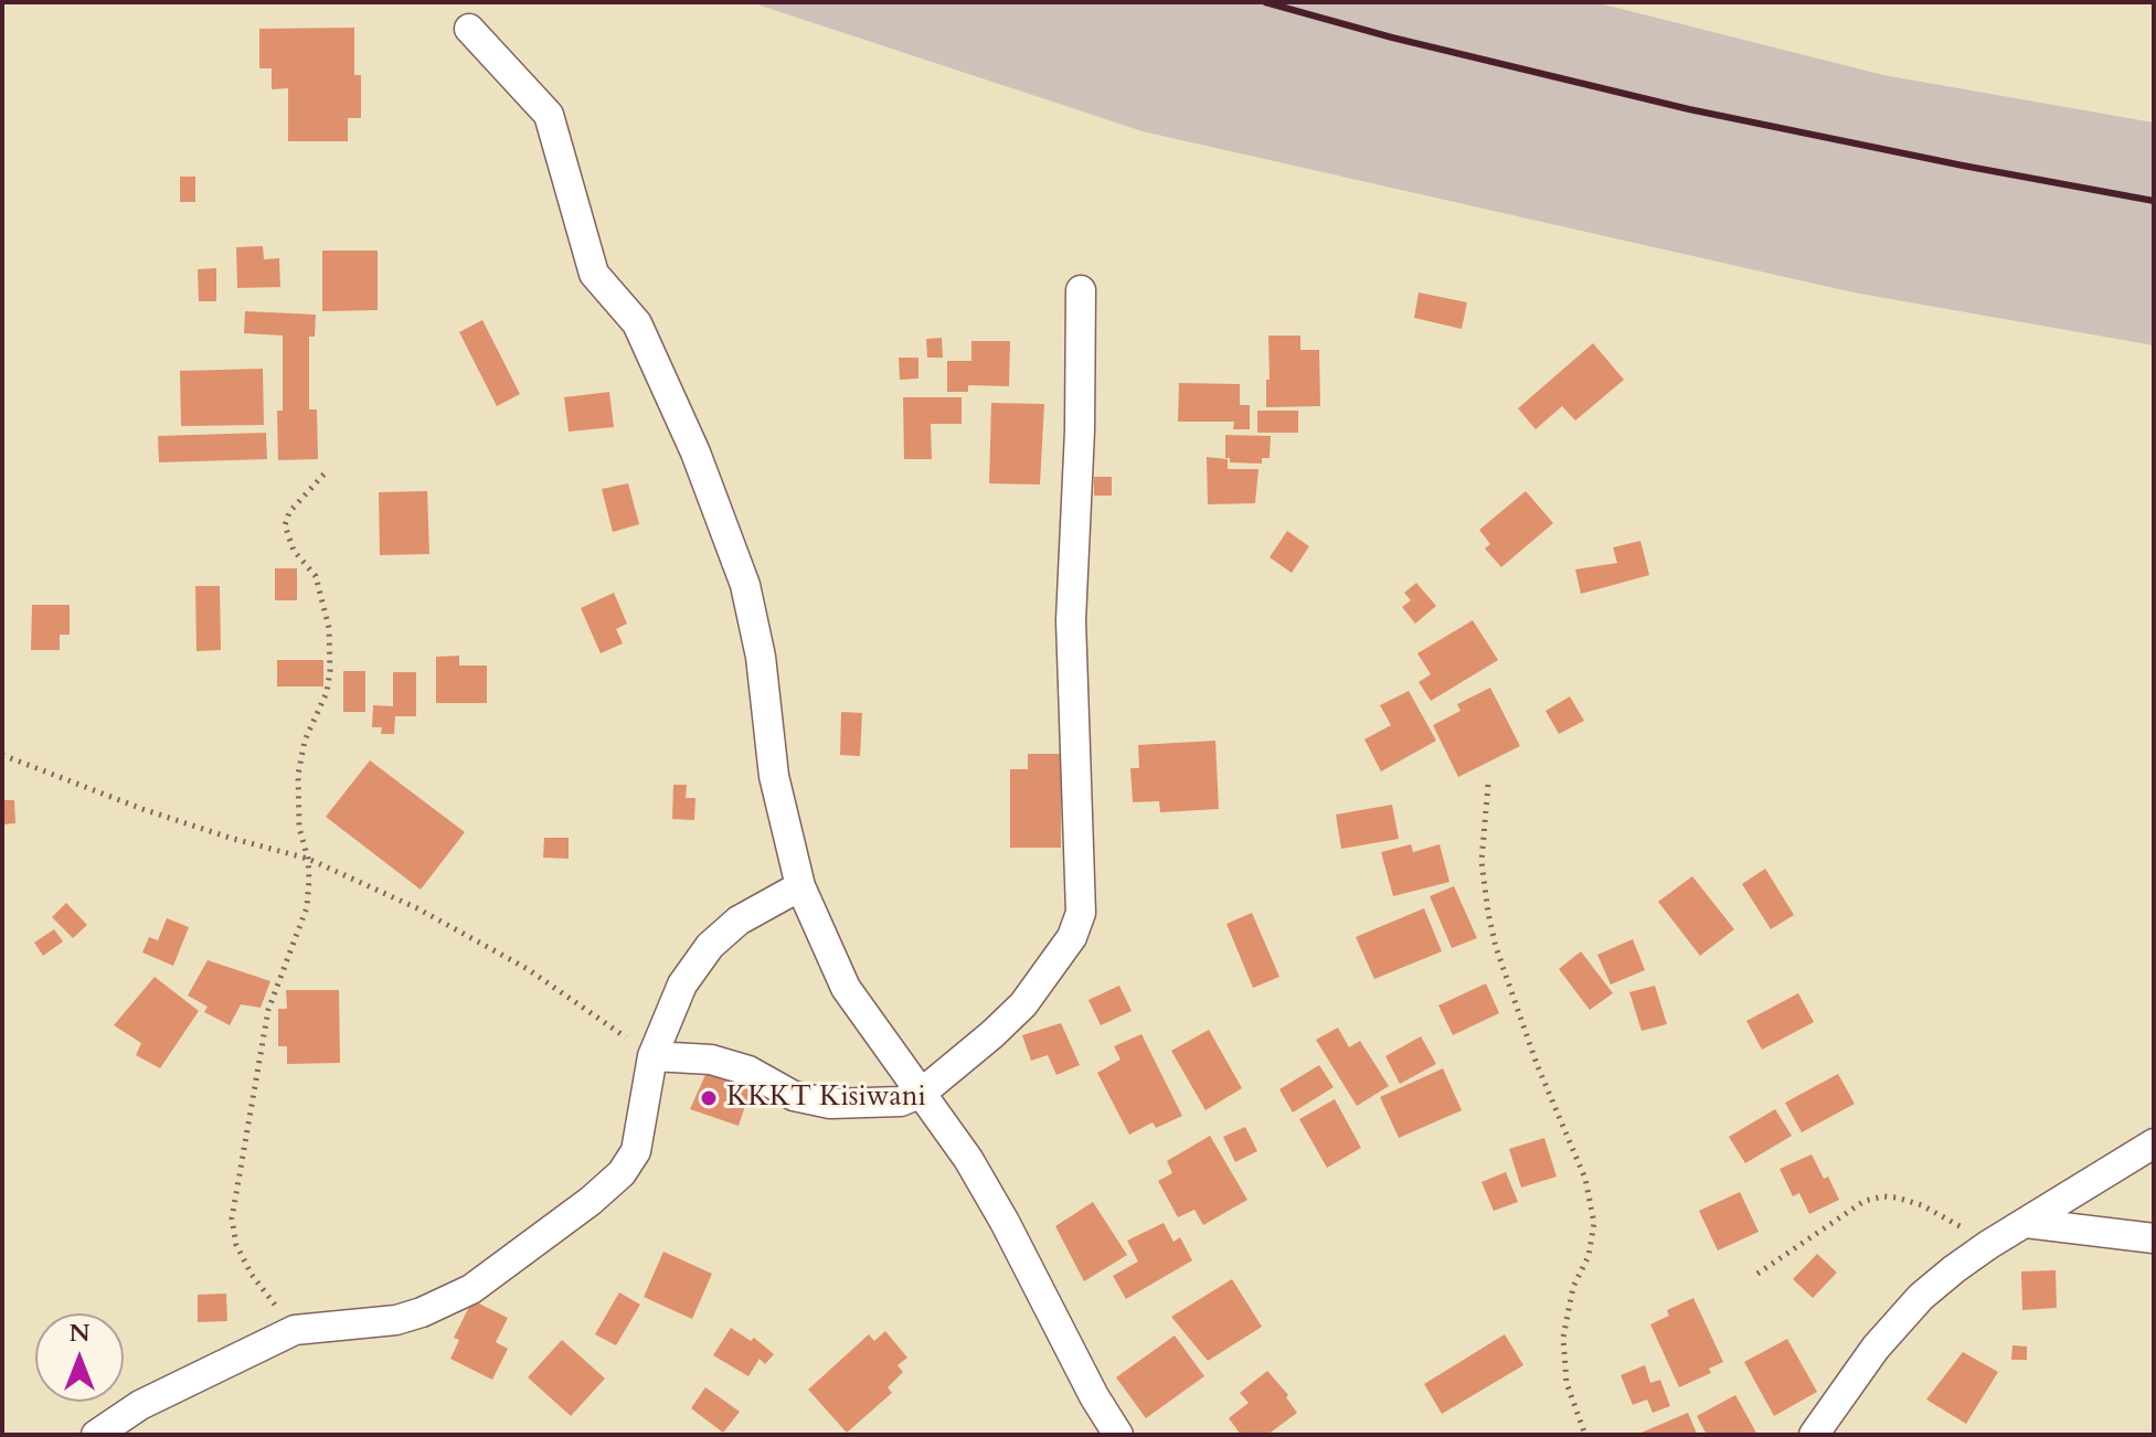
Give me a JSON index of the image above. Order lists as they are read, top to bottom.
{
  "places": ["KKKT Kisiwani"],
  "north": "top"
}
